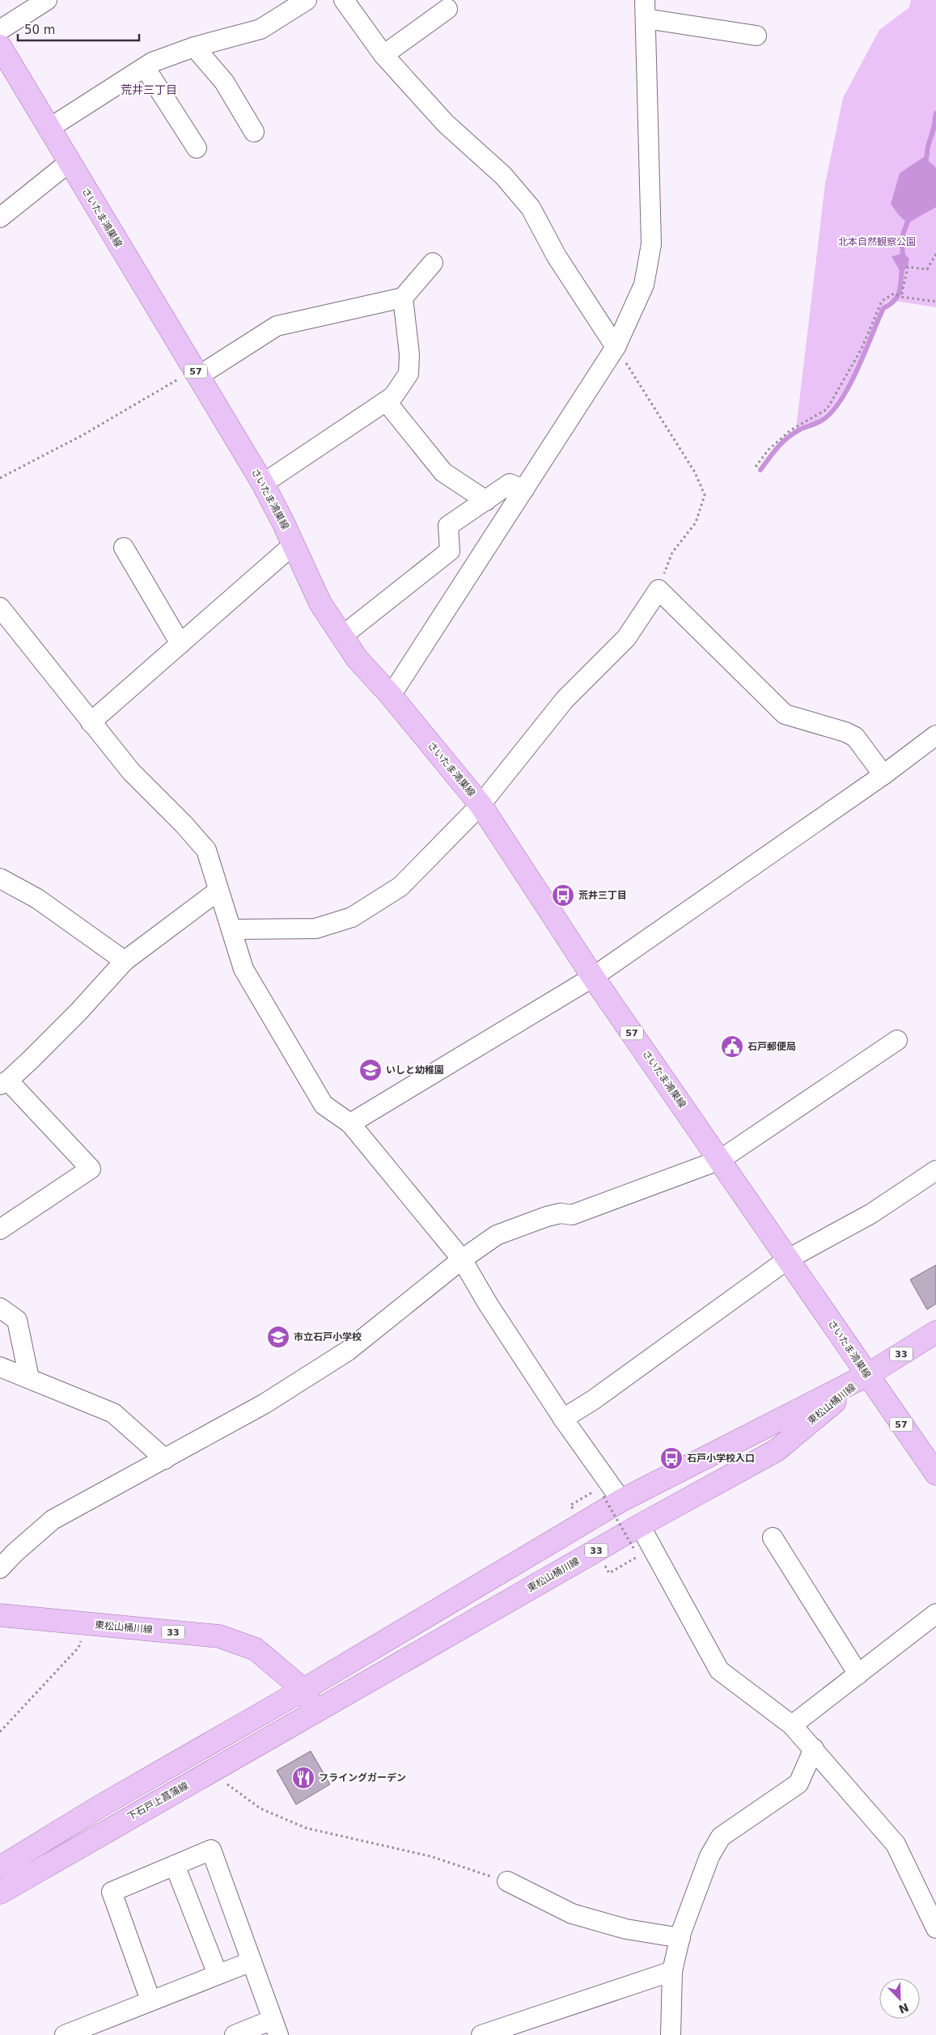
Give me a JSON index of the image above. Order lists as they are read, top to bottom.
{
  "streets": {
    "main road": [
      "さいたま鴻巣線",
      "57",
      "33",
      "東松山桶川線",
      "下石戸上菖蒲線"
    ]
  },
  "crossings": [
    ["さいたま鴻巣線", "東松山桶川線"],
    ["東松山桶川線", "下石戸上菖蒲線"]
  ],
  "districts": ["荒井三丁目"],
  "parks": ["北本自然観察公園"],
  "places": {
    "bus stop": ["荒井三丁目", "石戸小学校入口"],
    "public building": ["石戸郵便局"],
    "school or university": ["いしと幼稚園", "市立石戸小学校"],
    "restaurant": ["フライングガーデン"]
  },
  "scale_bar": "50 m",
  "north": "bottom right"
}
